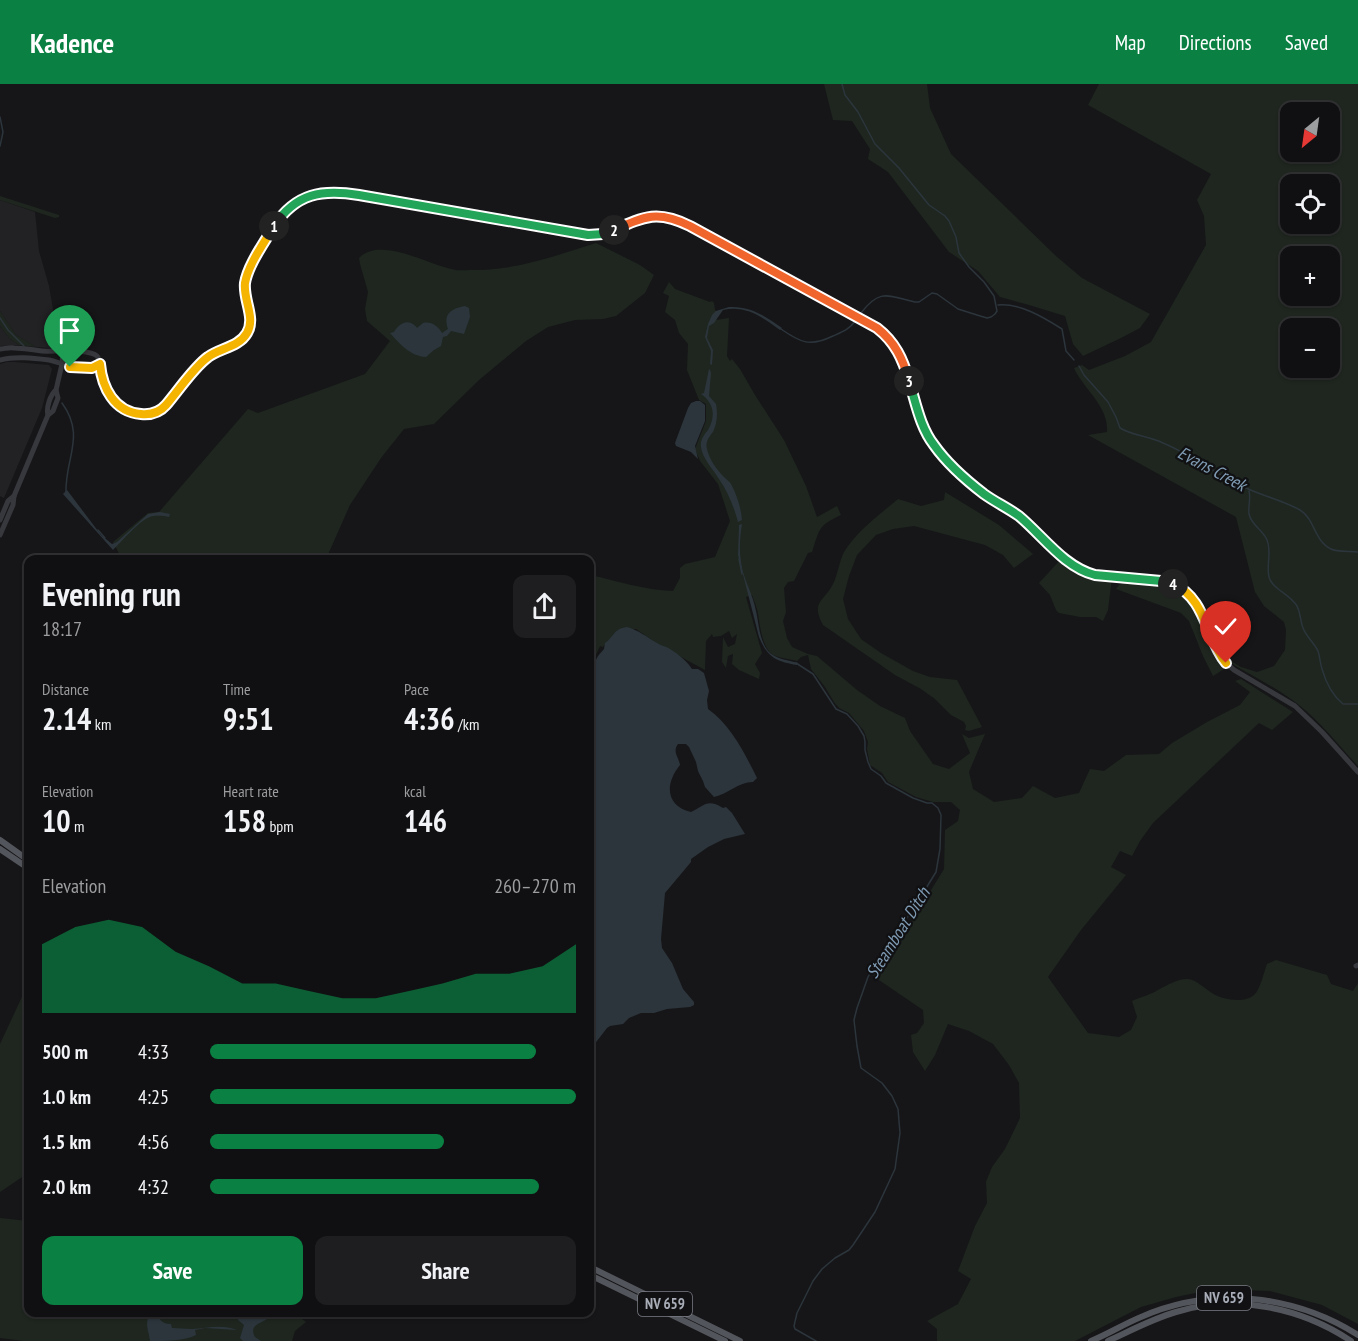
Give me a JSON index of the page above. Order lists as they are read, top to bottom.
{
  "streets": {
    "main road": ["NV 659"]
  },
  "water": ["Evans Creek", "Steamboat Ditch"],
  "north": "bottom left",
  "page": {
    "header": "Kadence",
    "nav": ["Map", "Directions", "Saved"],
    "map_buttons": ["+", "−"],
    "pins": [
      "1",
      "2",
      "3",
      "4"
    ],
    "heading": ["Evening run", "18:17"],
    "stats": [
      ["Distance", "2.14 km"],
      ["Time", "9:51"],
      ["Pace", "4:36 /km"],
      ["Elevation", "10 m"],
      ["Heart rate", "158 bpm"],
      ["kcal", "146"]
    ],
    "chart": ["Elevation", "260–270 m"],
    "list": [
      {
        "name": "500 m",
        "note": "4:33"
      },
      {
        "name": "1.0 km",
        "note": "4:25"
      },
      {
        "name": "1.5 km",
        "note": "4:56"
      },
      {
        "name": "2.0 km",
        "note": "4:32"
      }
    ],
    "buttons": ["Save", "Share"]
  }
}
